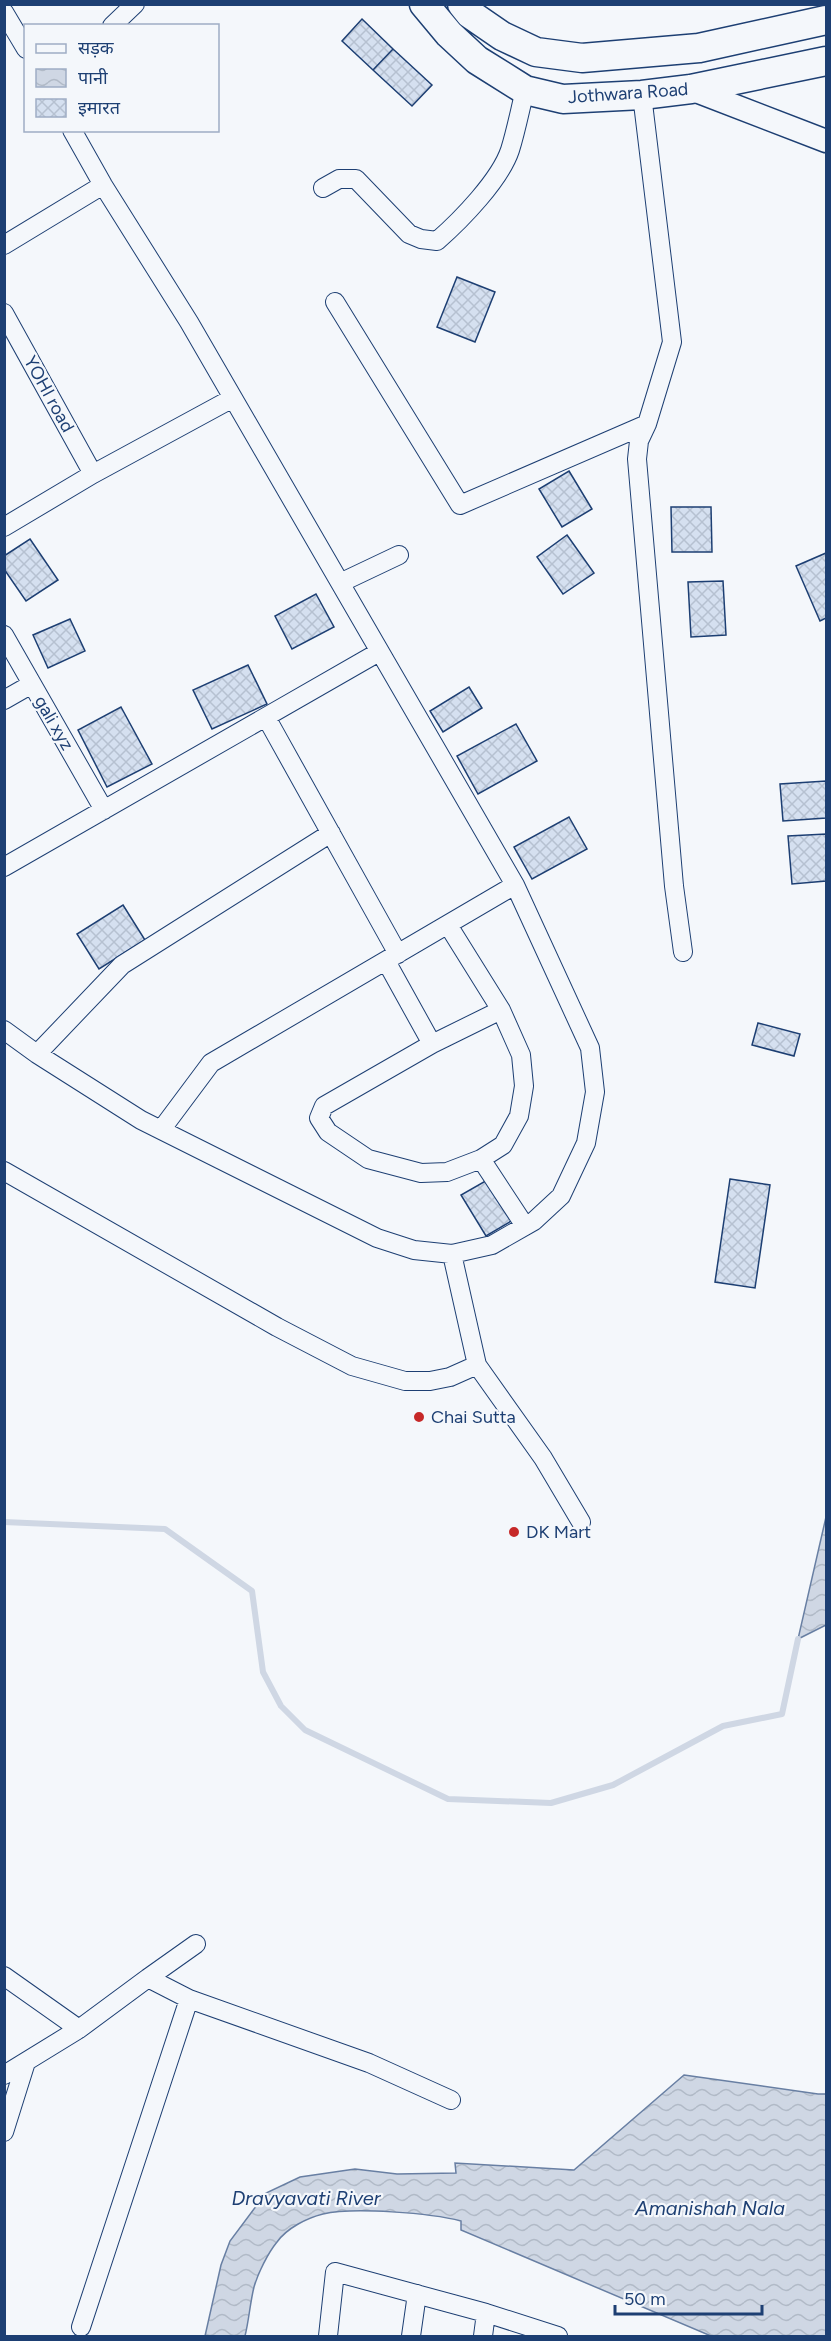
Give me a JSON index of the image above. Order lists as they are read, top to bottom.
{
  "streets": {
    "main road": ["Jothwara Road"],
    "street": ["YOHI road", "gali xyz"]
  },
  "water": ["Dravyavati River", "Amanishah Nala"],
  "places": ["Chai Sutta", "DK Mart"],
  "legend": ["सड़क", "पानी", "इमारत"],
  "scale_bar": "50 m"
}
